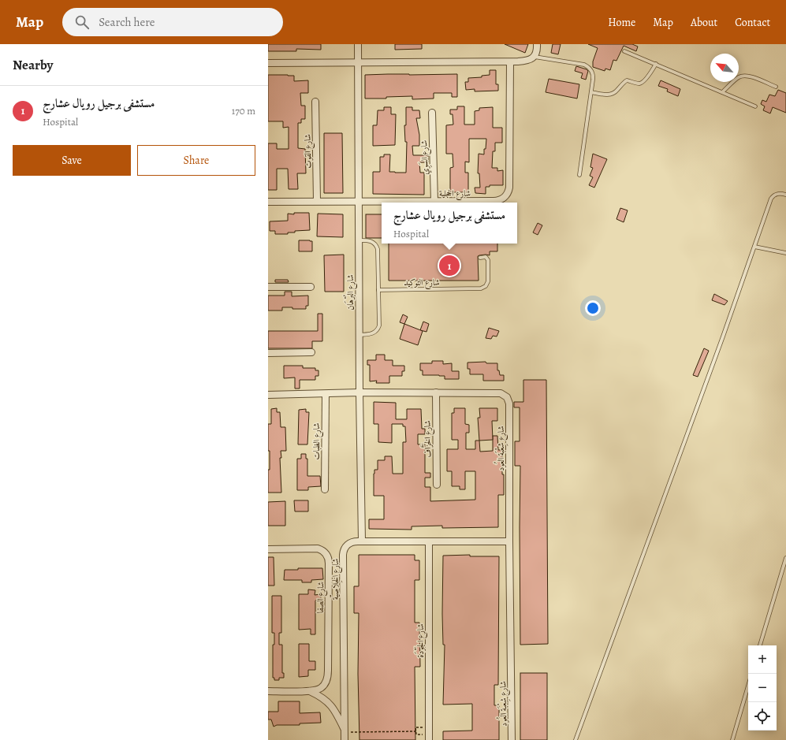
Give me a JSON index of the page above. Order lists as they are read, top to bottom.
{
  "streets": {
    "street": [
      "شارع القوت",
      "شارع السَوِي",
      "شارع الحجلية",
      "شارع البُرْهَان",
      "شارع الخَزَّاف",
      "شارع الظبات",
      "شارع شِعْبَة العُود",
      "شارع الخِلاصيّة",
      "شارع الصفا",
      "شارع الجَوْدَة"
    ],
    "lane": ["شارع التوكيد"]
  },
  "crossings": [
    ["شارع القوت", "شارع الحجلية"],
    ["شارع السَوِي", "شارع الحجلية"],
    ["شارع الحجلية", "شارع البُرْهَان"],
    ["شارع البُرْهَان", "شارع شِعْبَة العُود"],
    ["شارع البُرْهَان", "شارع الخِلاصيّة"],
    ["شارع الخَزَّاف", "شارع شِعْبَة العُود"],
    ["شارع الظبات", "شارع شِعْبَة العُود"],
    ["شارع شِعْبَة العُود", "شارع الخِلاصيّة"],
    ["شارع الخِلاصيّة", "شارع الجَوْدَة"]
  ],
  "north": "top left",
  "page": {
    "header": "Map",
    "search": "Search here",
    "nav": [
      "Home",
      "Map",
      "About",
      "Contact"
    ],
    "heading": "Nearby",
    "list": [
      {
        "mark": "1",
        "name": "مستشفى برجيل رويال عشارج",
        "note": "Hospital",
        "value": "170 m"
      }
    ],
    "buttons": ["Save", "Share"],
    "popup": ["مستشفى برجيل رويال عشارج", "Hospital"],
    "pins": "1",
    "map_buttons": ["+", "−"]
  }
}
